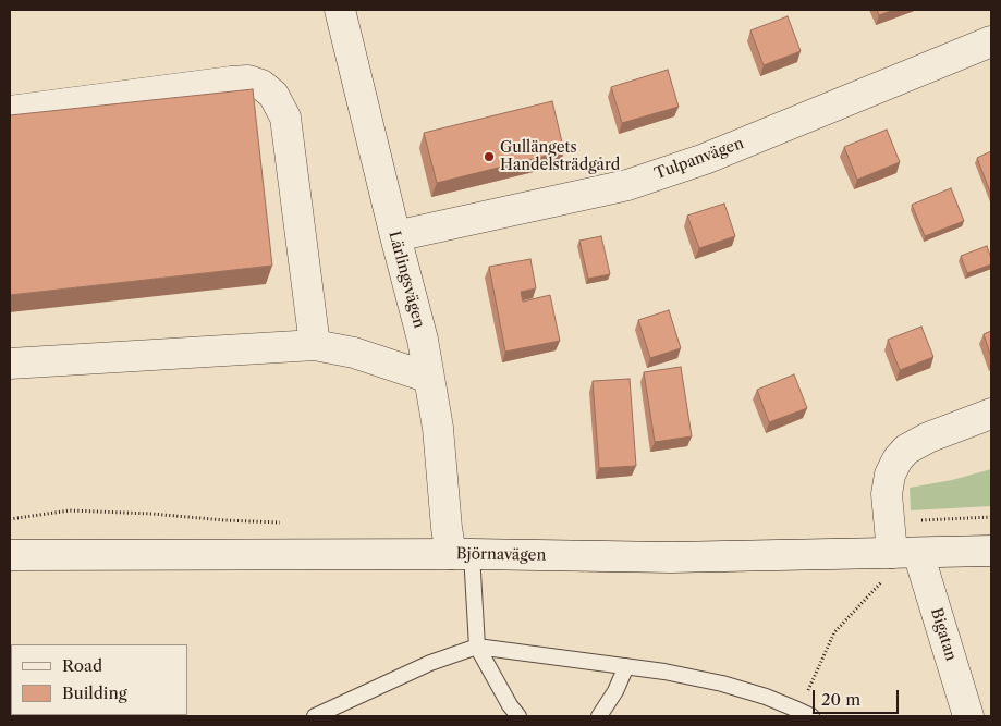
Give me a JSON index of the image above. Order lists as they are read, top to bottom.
{
  "streets": {
    "street": [
      "Tulpanvägen",
      "Lärlingsvägen",
      "Björnavägen",
      "Bigatan"
    ]
  },
  "crossings": [
    ["Tulpanvägen", "Lärlingsvägen"],
    ["Lärlingsvägen", "Björnavägen"],
    ["Björnavägen", "Bigatan"]
  ],
  "places": ["Gullängets Handelsträdgård"],
  "legend": ["Road", "Building"],
  "scale_bar": "20 m"
}
